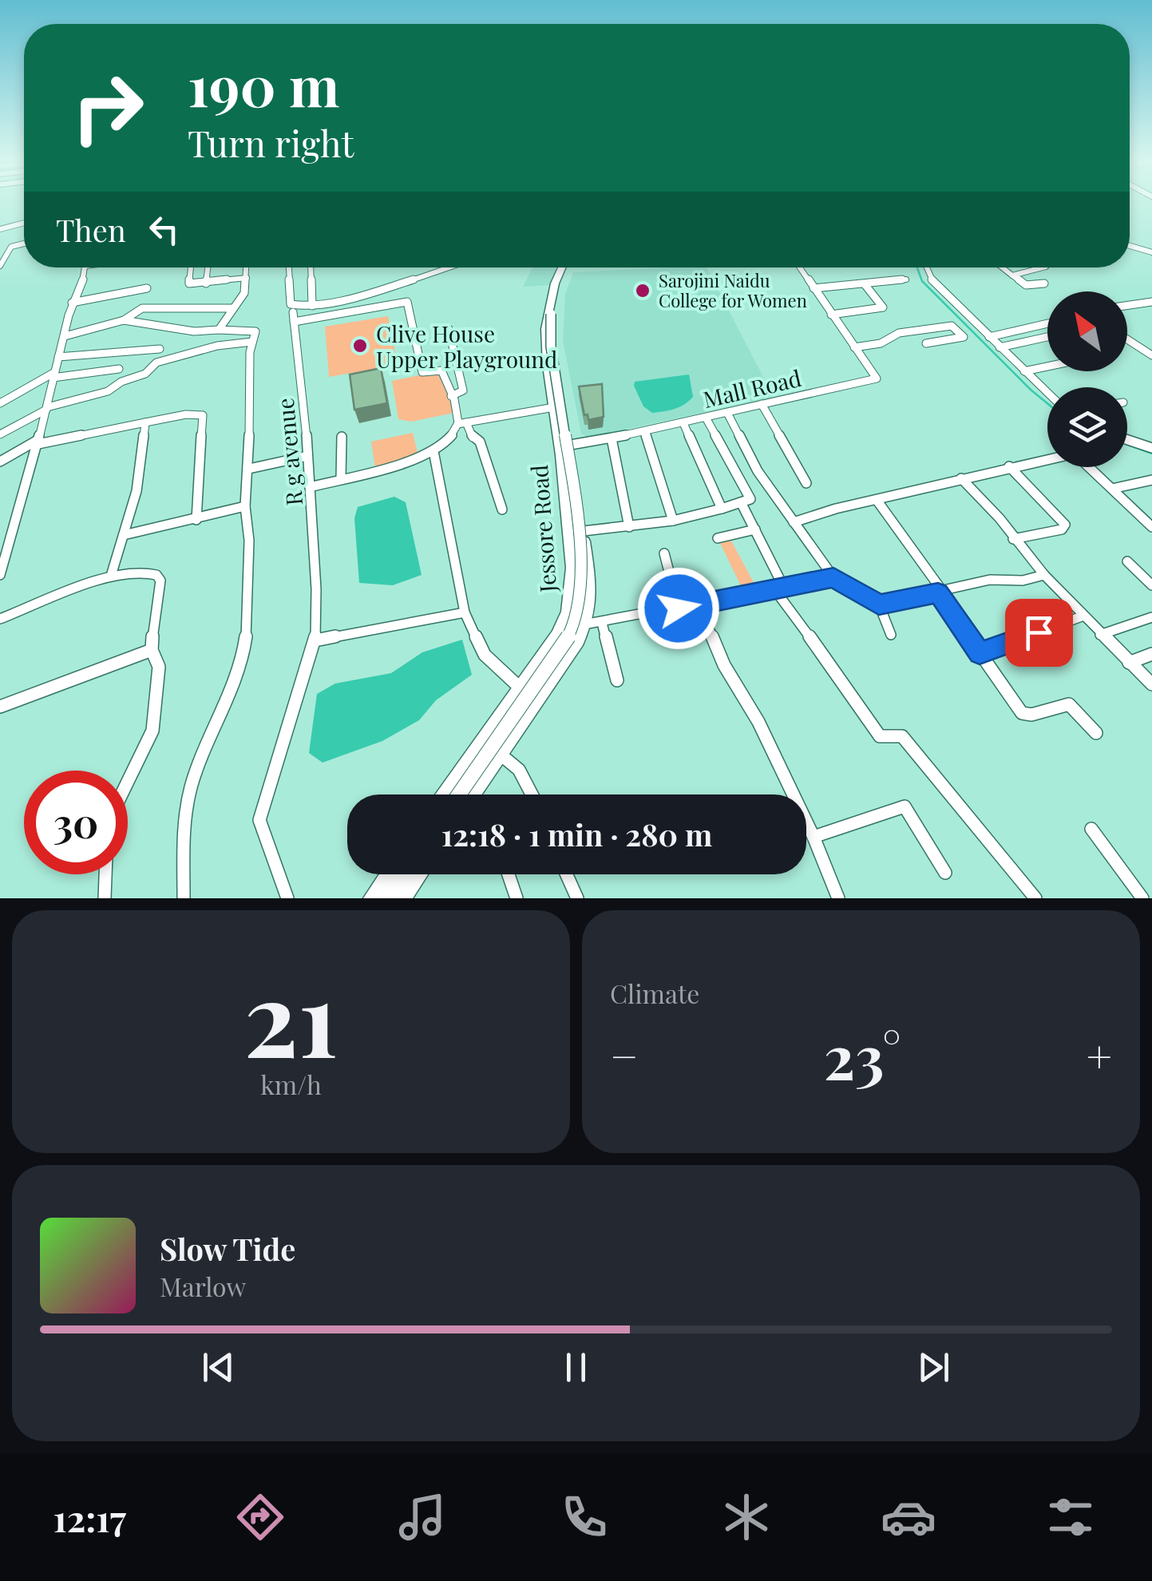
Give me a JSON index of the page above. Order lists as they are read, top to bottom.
{
  "streets": {
    "main road": ["Jessore Road"],
    "street": ["Mall Road", "R g avenue"]
  },
  "crossings": [
    ["Mall Road", "Jessore Road"]
  ],
  "places": ["Sarojini Naidu College for Women", "Clive House Upper Playground"],
  "north": "top left",
  "page": {
    "turn": ["190 m", "Turn right"],
    "then": "Then",
    "limit": "30",
    "trip": "12:18 · 1 min · 280 m",
    "tile": [
      ["21", "km/h"],
      "Climate"
    ],
    "heat": ["−", "23°", "+"],
    "song": ["Slow Tide", "Marlow"],
    "tabs": "12:17"
  }
}
